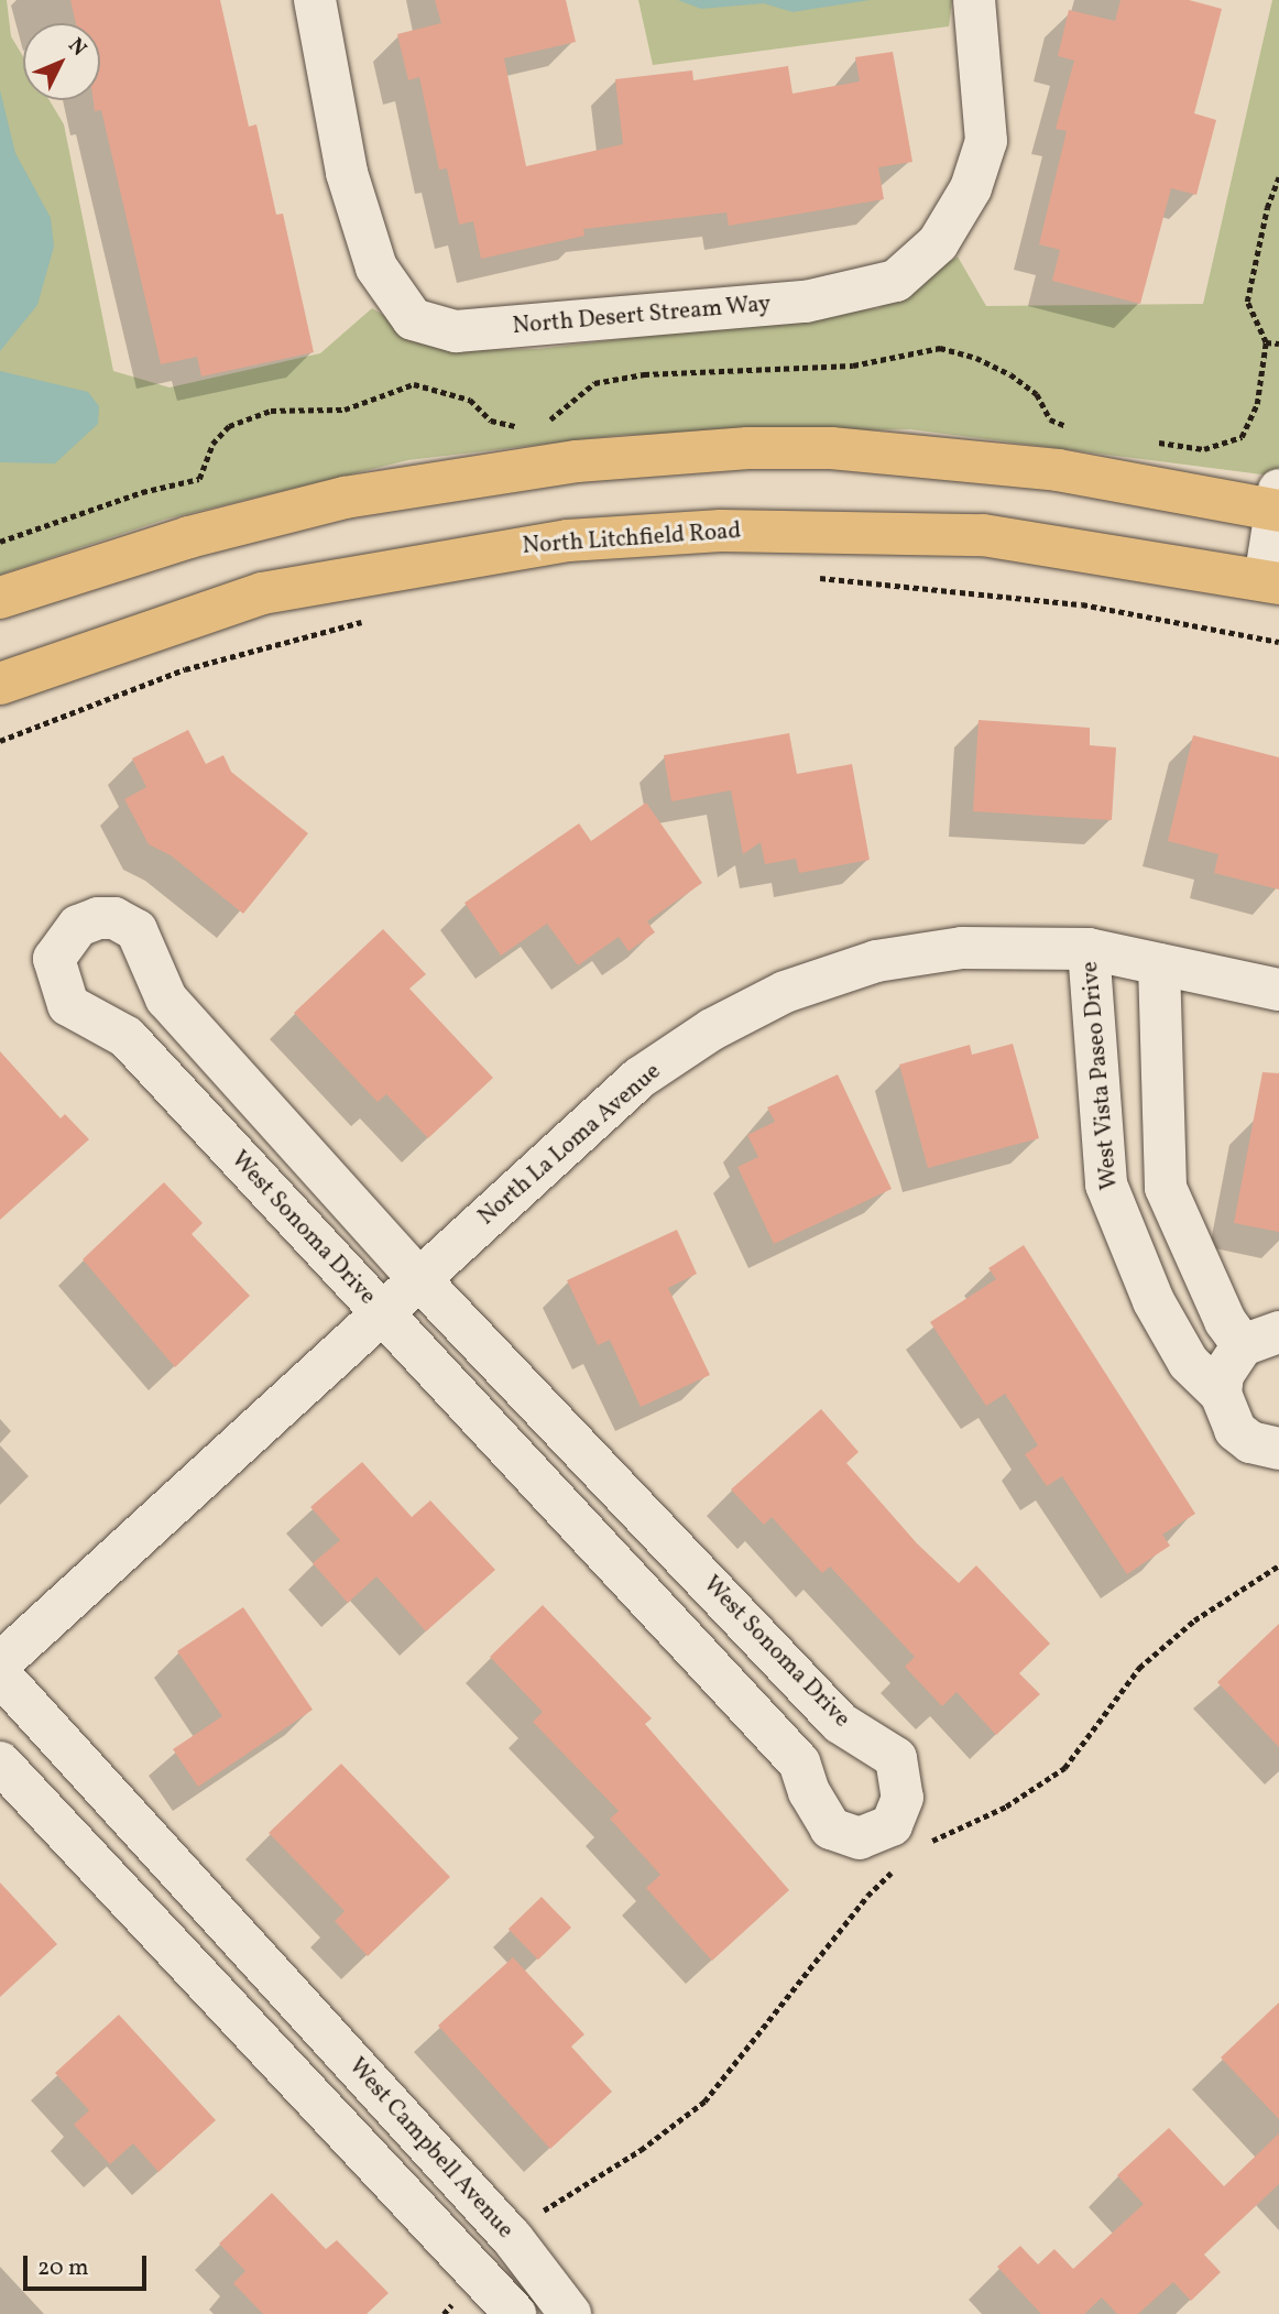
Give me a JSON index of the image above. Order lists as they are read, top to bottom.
{
  "streets": {
    "main road": ["North Litchfield Road"],
    "street": [
      "North Desert Stream Way",
      "West Vista Paseo Drive",
      "North La Loma Avenue",
      "West Sonoma Drive",
      "West Campbell Avenue"
    ]
  },
  "crossings": [
    ["West Vista Paseo Drive", "North La Loma Avenue"],
    ["North La Loma Avenue", "West Sonoma Drive"]
  ],
  "scale_bar": "20 m",
  "north": "top right"
}
